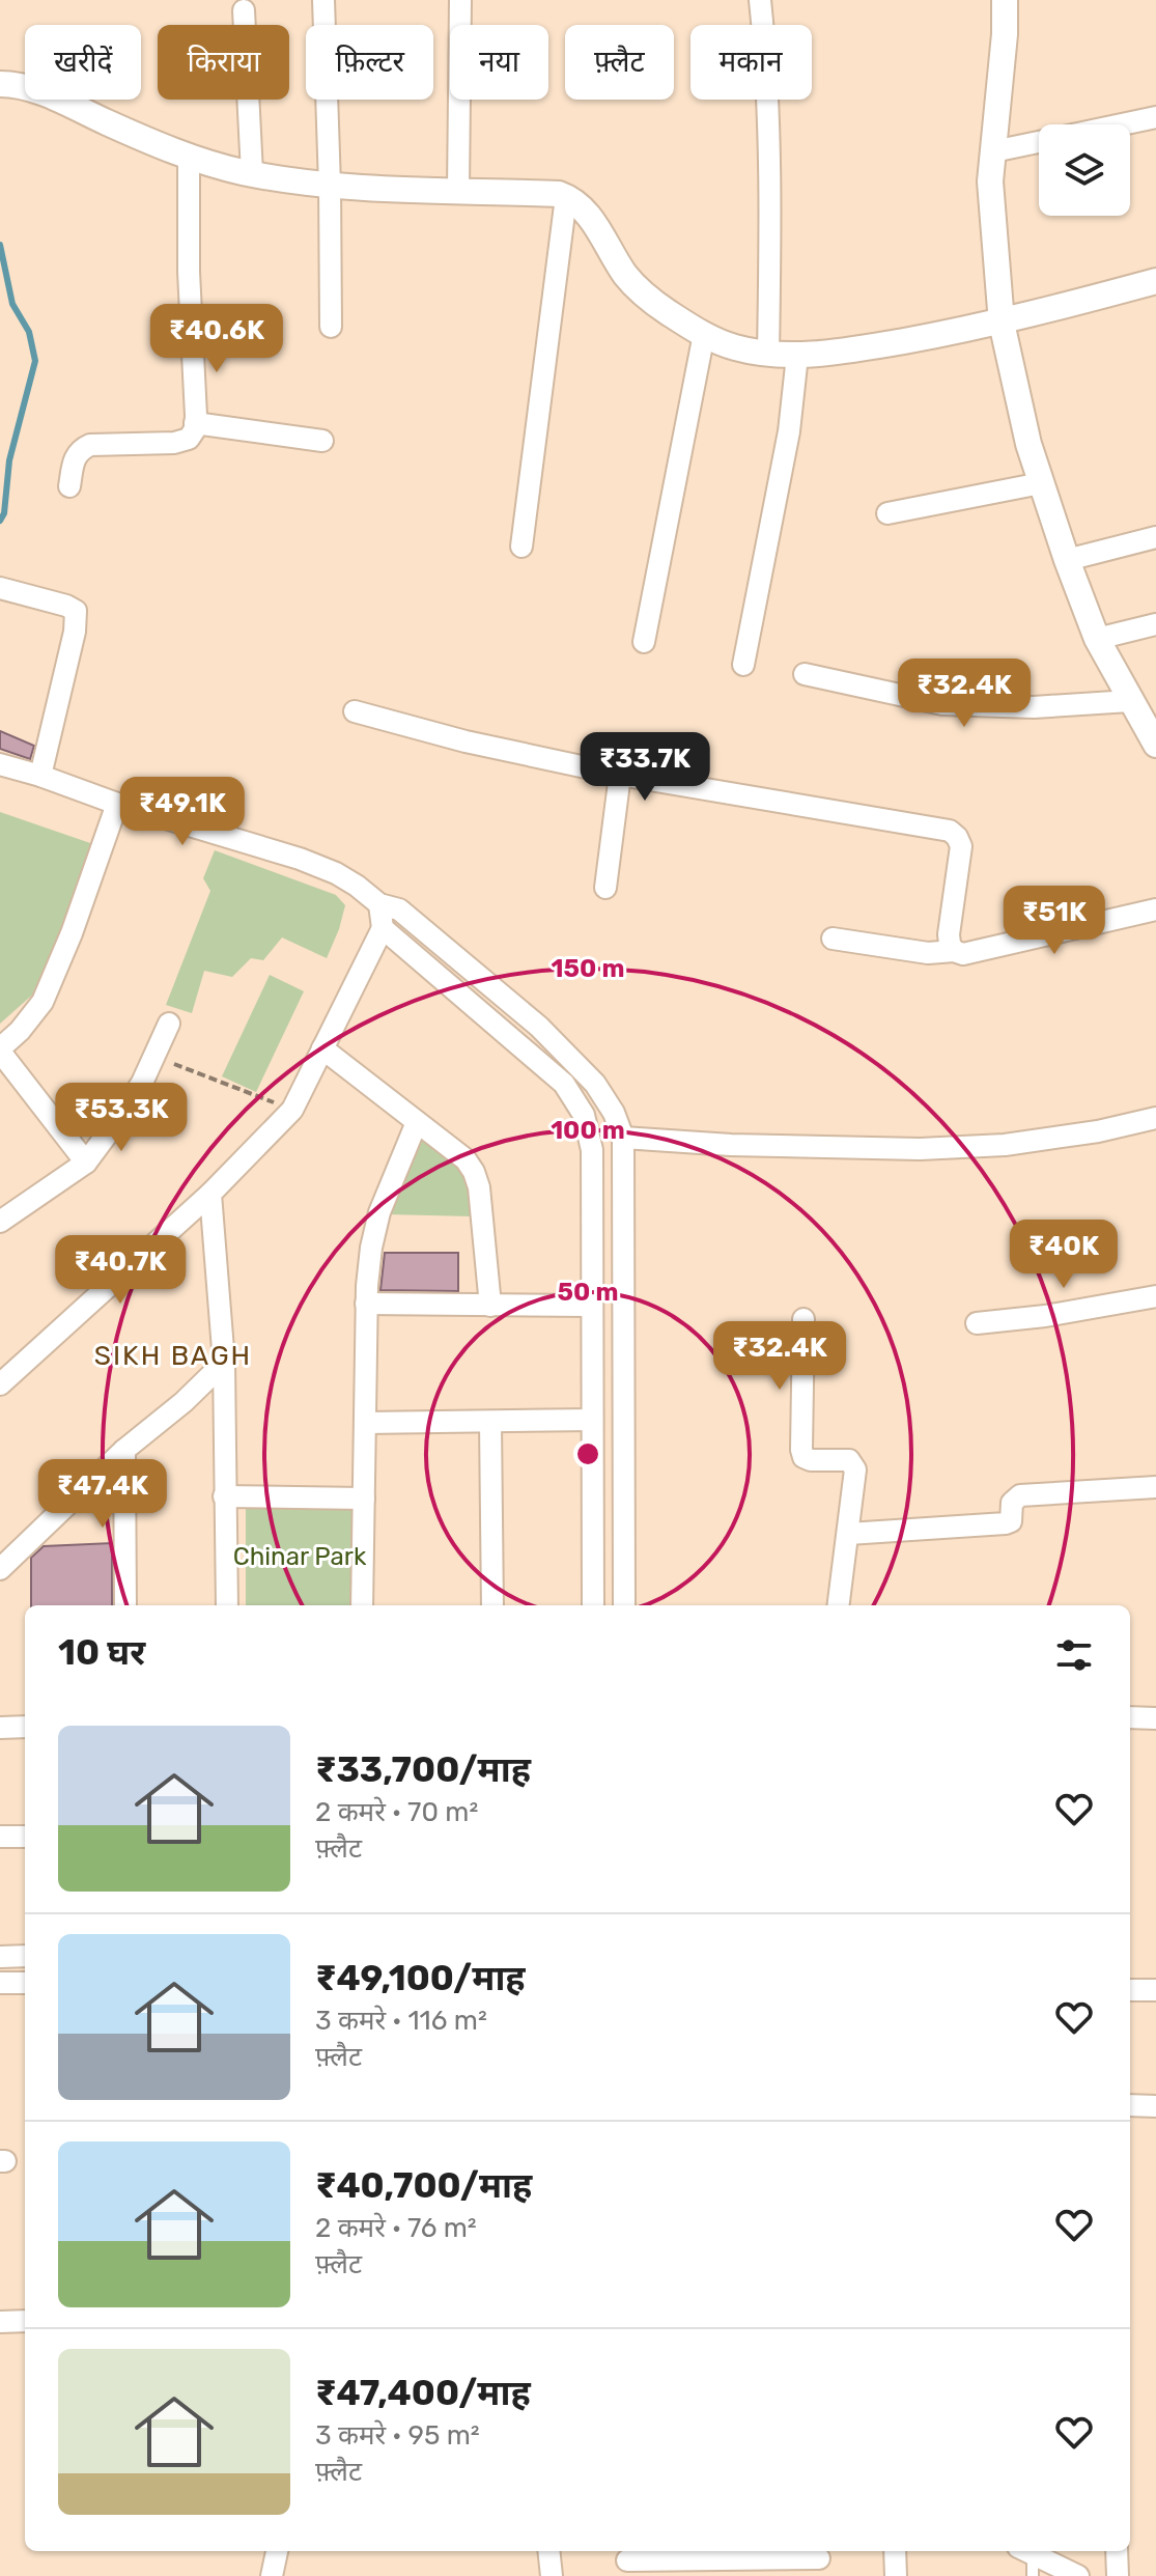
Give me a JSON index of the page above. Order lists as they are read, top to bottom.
{
  "districts": ["SIKH BAGH"],
  "parks": ["Chinar Park"],
  "page": {
    "chip": [
      "खरीदें",
      "किराया",
      "फ़िल्टर",
      "नया",
      "फ़्लैट",
      "मकान"
    ],
    "price": [
      "₹40.6K",
      "₹32.4K",
      "₹33.7K",
      "₹49.1K",
      "₹51K",
      "₹53.3K",
      "₹40K",
      "₹40.7K",
      "₹32.4K",
      "₹47.4K"
    ],
    "heading": "10 घर",
    "list": [
      {
        "name": "₹33,700/माह",
        "note": "2 कमरे · 70 m² · फ़्लैट"
      },
      {
        "name": "₹49,100/माह",
        "note": "3 कमरे · 116 m² · फ़्लैट"
      },
      {
        "name": "₹40,700/माह",
        "note": "2 कमरे · 76 m² · फ़्लैट"
      },
      {
        "name": "₹47,400/माह",
        "note": "3 कमरे · 95 m² · फ़्लैट"
      }
    ]
  },
  "rings": ["150 m", "100 m", "50 m"]
}
